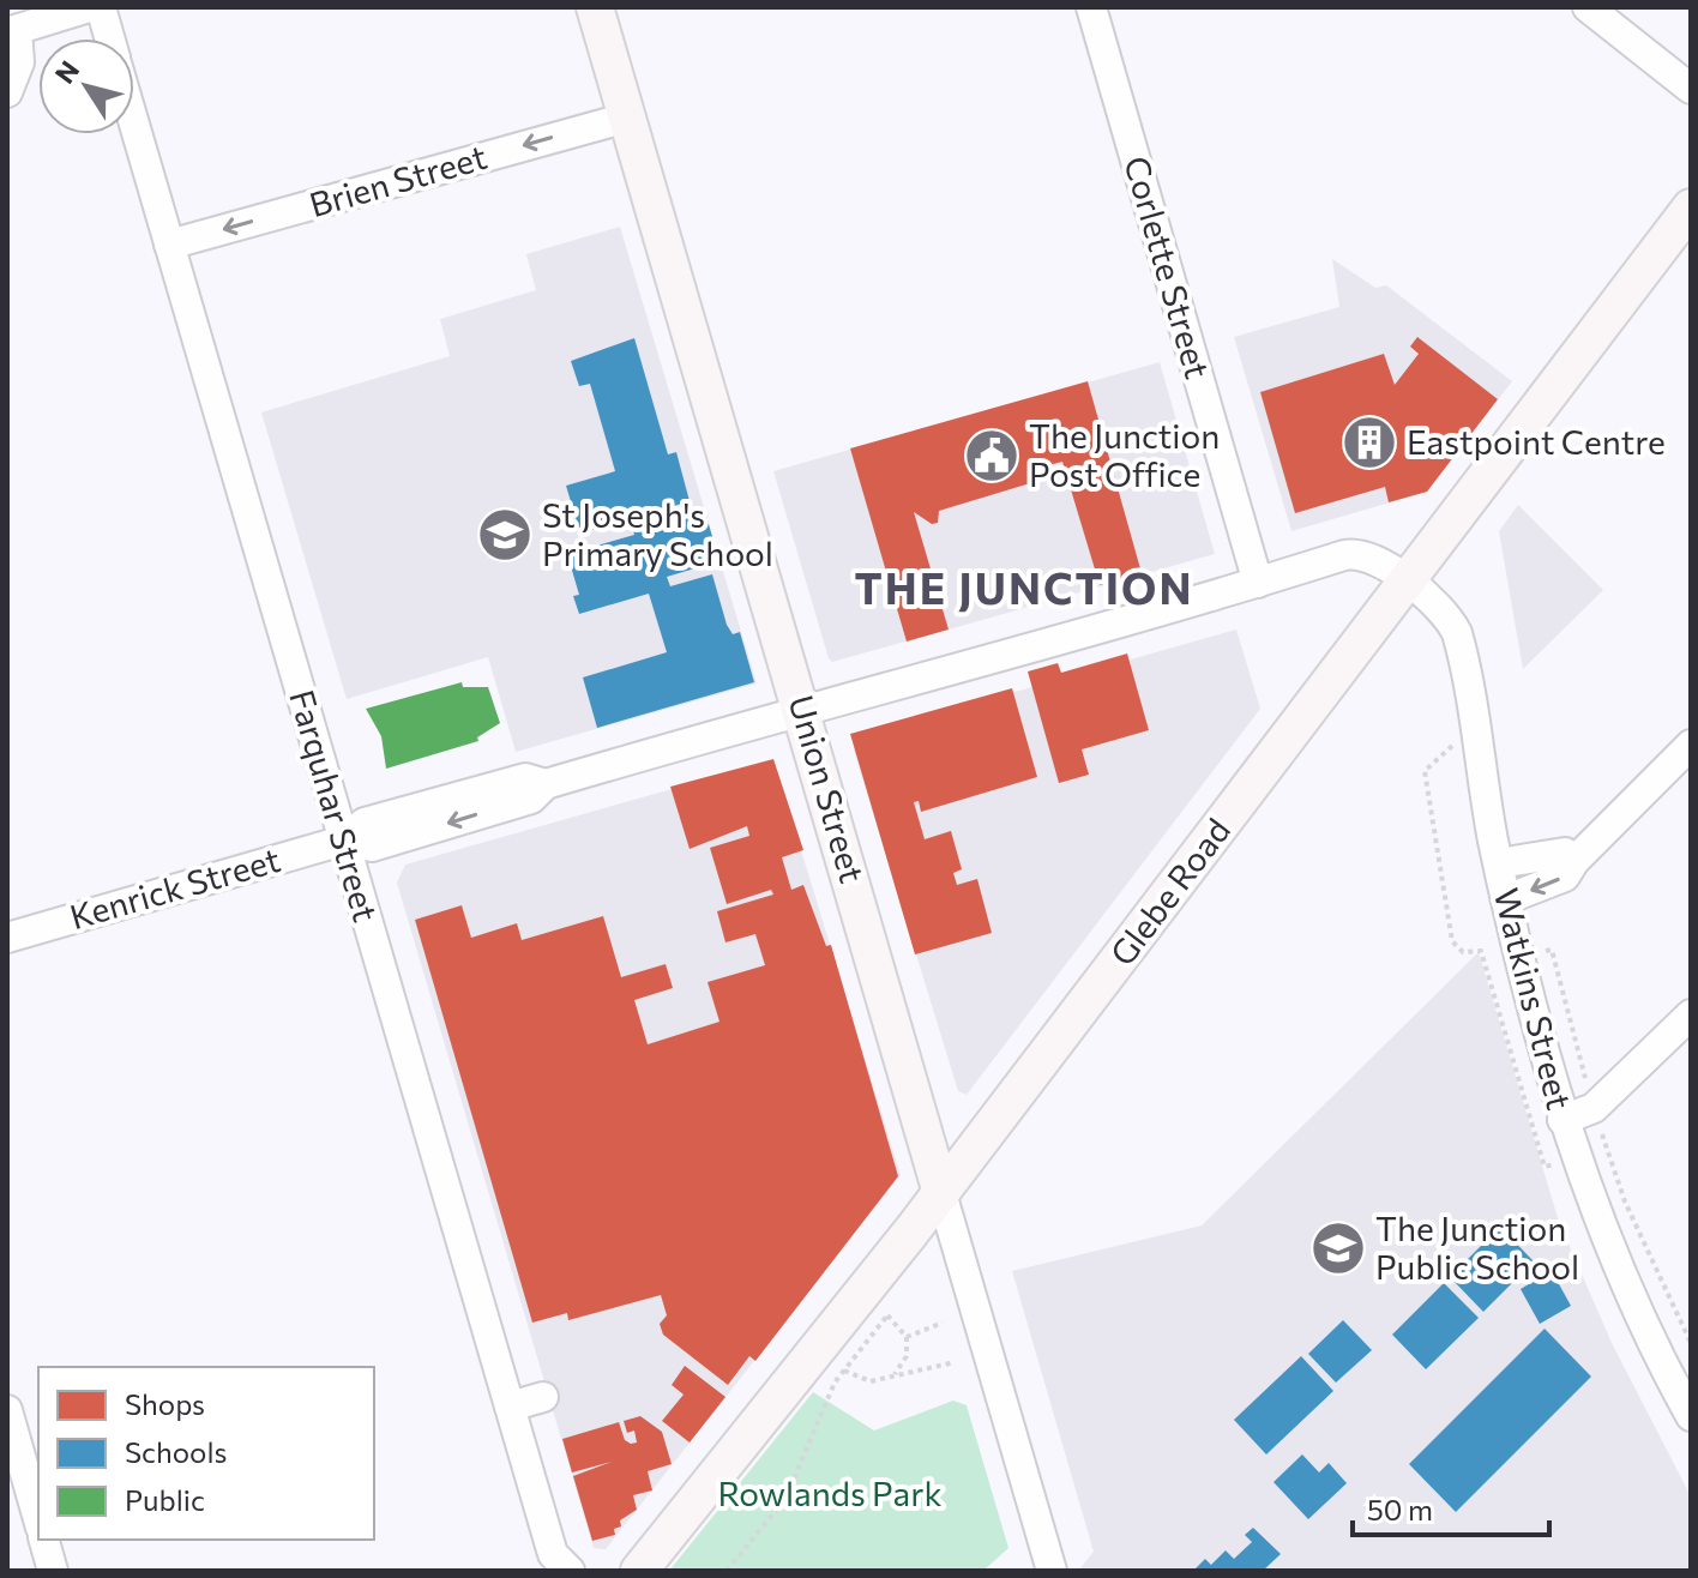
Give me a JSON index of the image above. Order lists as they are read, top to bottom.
{
  "streets": {
    "main road": ["Union Street", "Glebe Road"],
    "street": [
      "Brien Street",
      "Corlette Street",
      "Farquhar Street",
      "Kenrick Street",
      "Watkins Street"
    ]
  },
  "crossings": [
    ["Brien Street", "Union Street"],
    ["Brien Street", "Farquhar Street"],
    ["Corlette Street", "Kenrick Street"],
    ["Union Street", "Kenrick Street"],
    ["Union Street", "Glebe Road"],
    ["Farquhar Street", "Kenrick Street"],
    ["Kenrick Street", "Glebe Road"],
    ["Kenrick Street", "Watkins Street"],
    ["Glebe Road", "Watkins Street"]
  ],
  "one_way": ["Brien Street"],
  "districts": ["THE JUNCTION"],
  "parks": ["Rowlands Park"],
  "places": {
    "building": ["Eastpoint Centre"],
    "public building": ["The Junction Post Office"],
    "school or university": ["St Joseph's Primary School", "The Junction Public School"]
  },
  "legend": ["Shops", "Schools", "Public"],
  "scale_bar": "50 m",
  "north": "top left"
}
